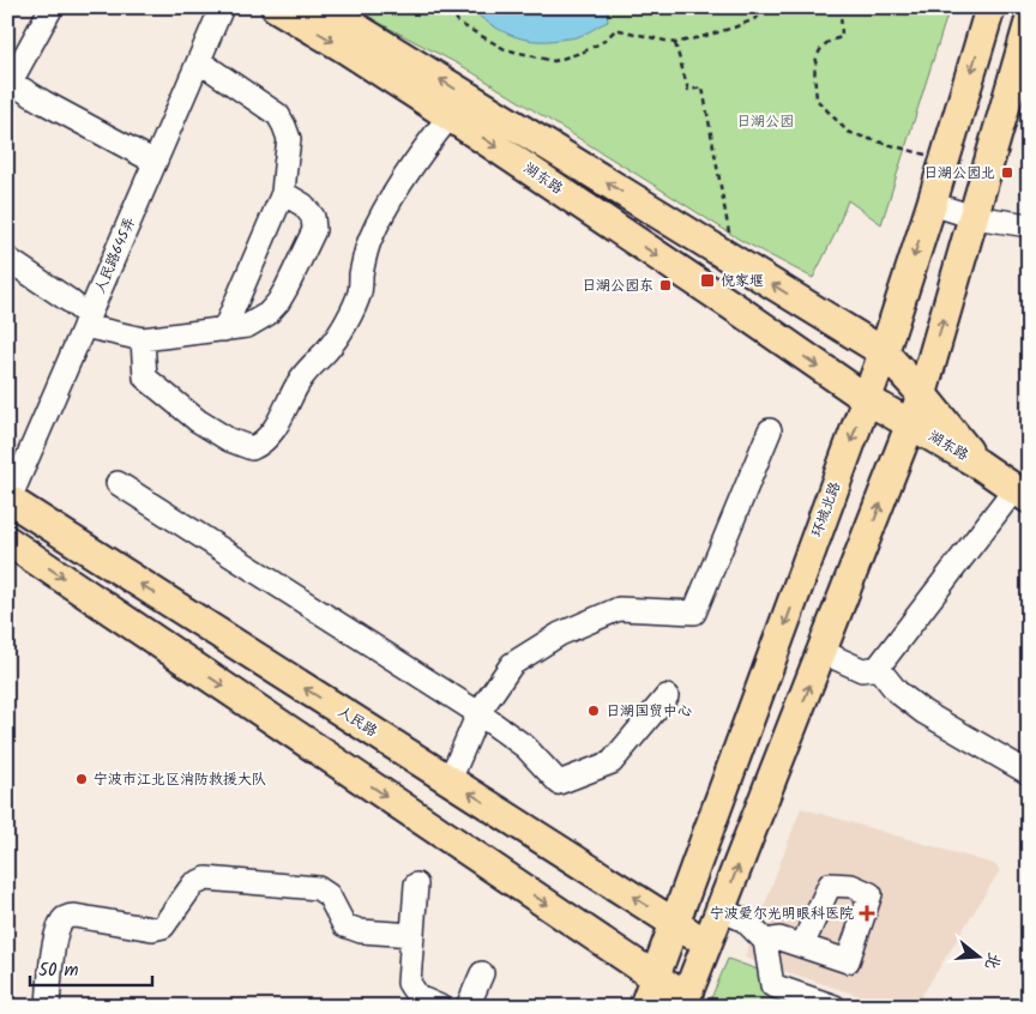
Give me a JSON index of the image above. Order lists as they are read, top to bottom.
{
  "streets": {
    "main road": ["湖东路", "环城北路", "人民路"],
    "street": ["人民路645弄"]
  },
  "crossings": [
    ["湖东路", "环城北路"],
    ["人民路645弄", "人民路"],
    ["环城北路", "人民路"]
  ],
  "parks": ["日湖公园"],
  "places": {
    "transit": ["日湖公园北", "倪家堰", "日湖公园东"],
    "other": ["日湖国贸中心", "宁波市江北区消防救援大队"],
    "health": ["宁波爱尔光明眼科医院"]
  },
  "scale_bar": "50 m",
  "north": "right"
}
